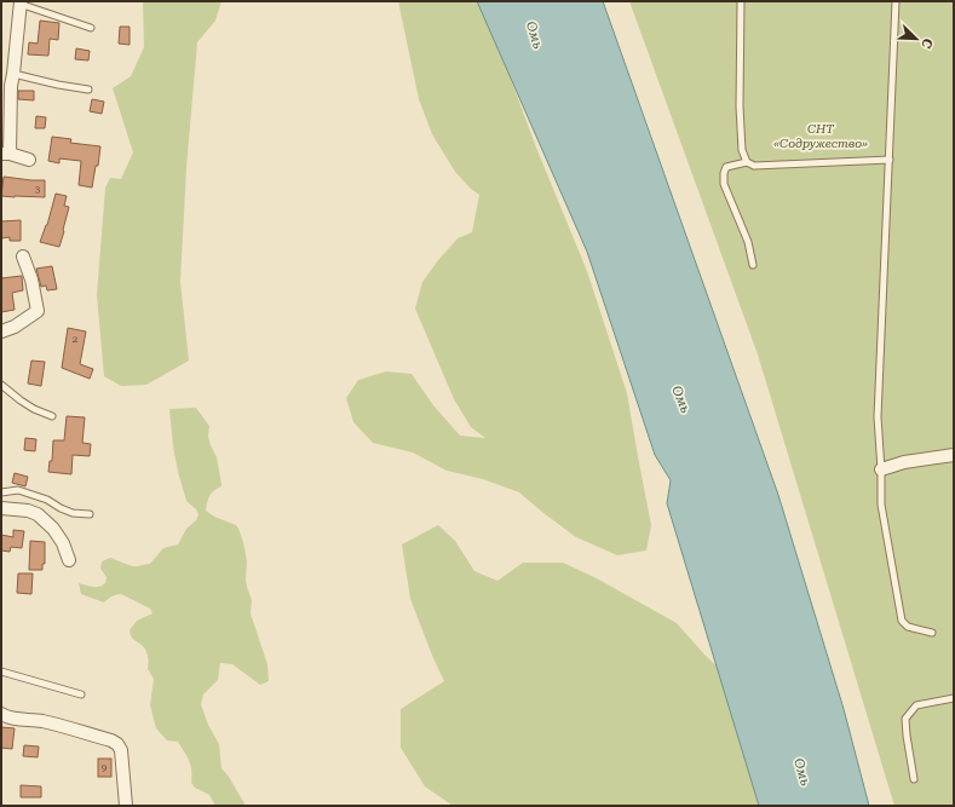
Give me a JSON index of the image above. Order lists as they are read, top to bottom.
{
  "water": ["Омь"],
  "parks": ["СНТ «Содружество»"],
  "house_numbers": ["3", "2", "9"],
  "north": "bottom right"
}
